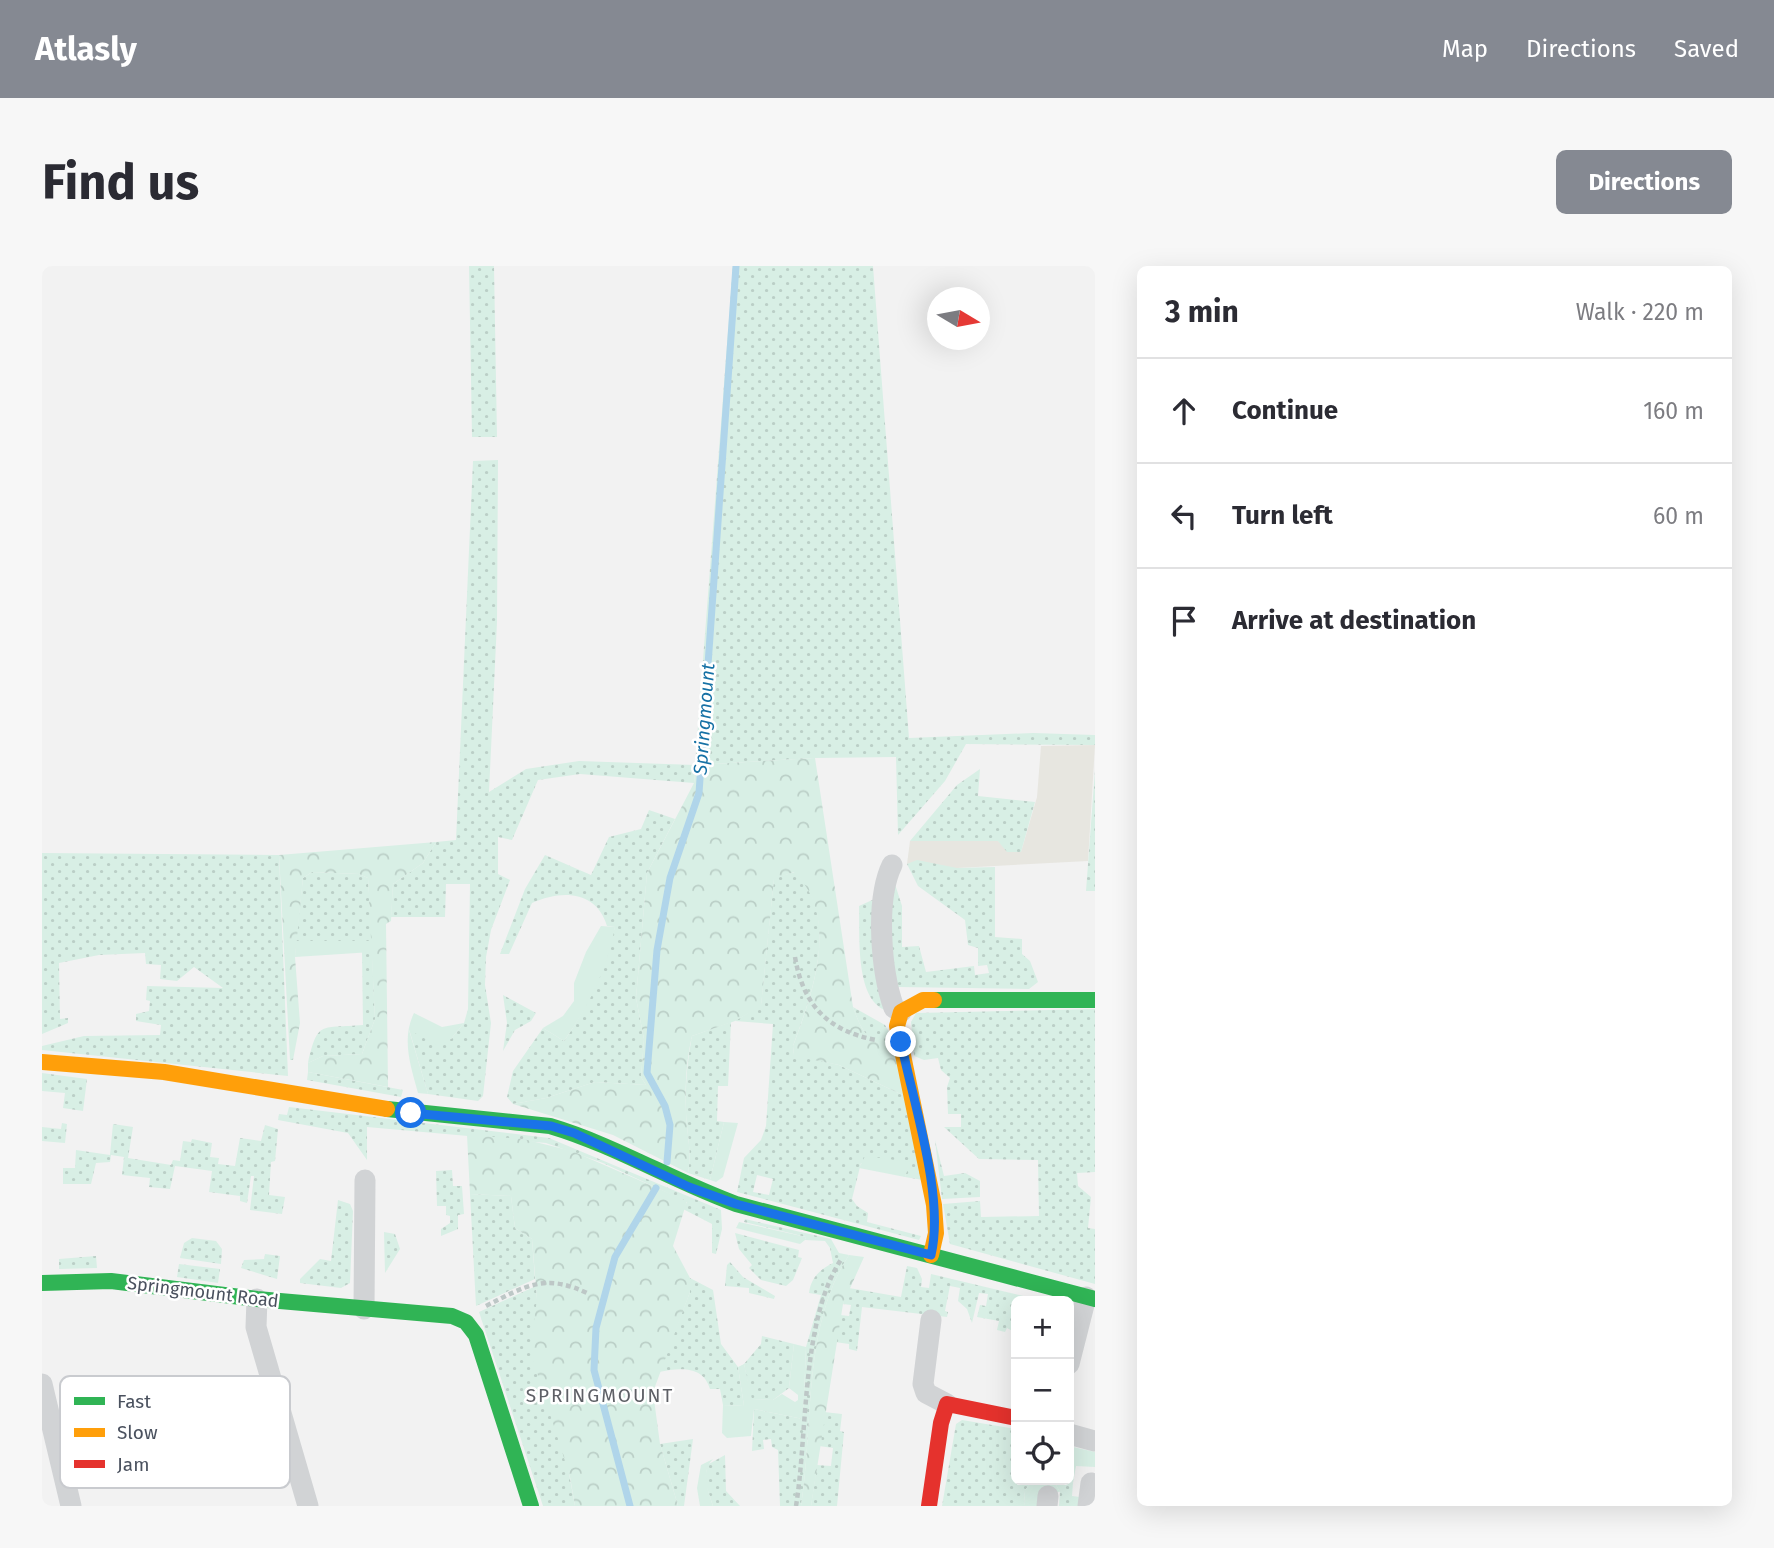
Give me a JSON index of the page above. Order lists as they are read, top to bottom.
{
  "streets": {
    "street": ["Springmount Road"]
  },
  "districts": ["SPRINGMOUNT"],
  "water": ["Springmount"],
  "legend": ["Fast", "Slow", "Jam"],
  "north": "right",
  "page": {
    "header": "Atlasly",
    "nav": ["Map", "Directions", "Saved"],
    "buttons": "Directions",
    "title": "Find us",
    "heading": ["3 min", "Walk · 220 m"],
    "list": [
      ["Continue", "160 m"],
      ["Turn left", "60 m"],
      "Arrive at destination"
    ],
    "map_buttons": ["+", "−"]
  }
}
